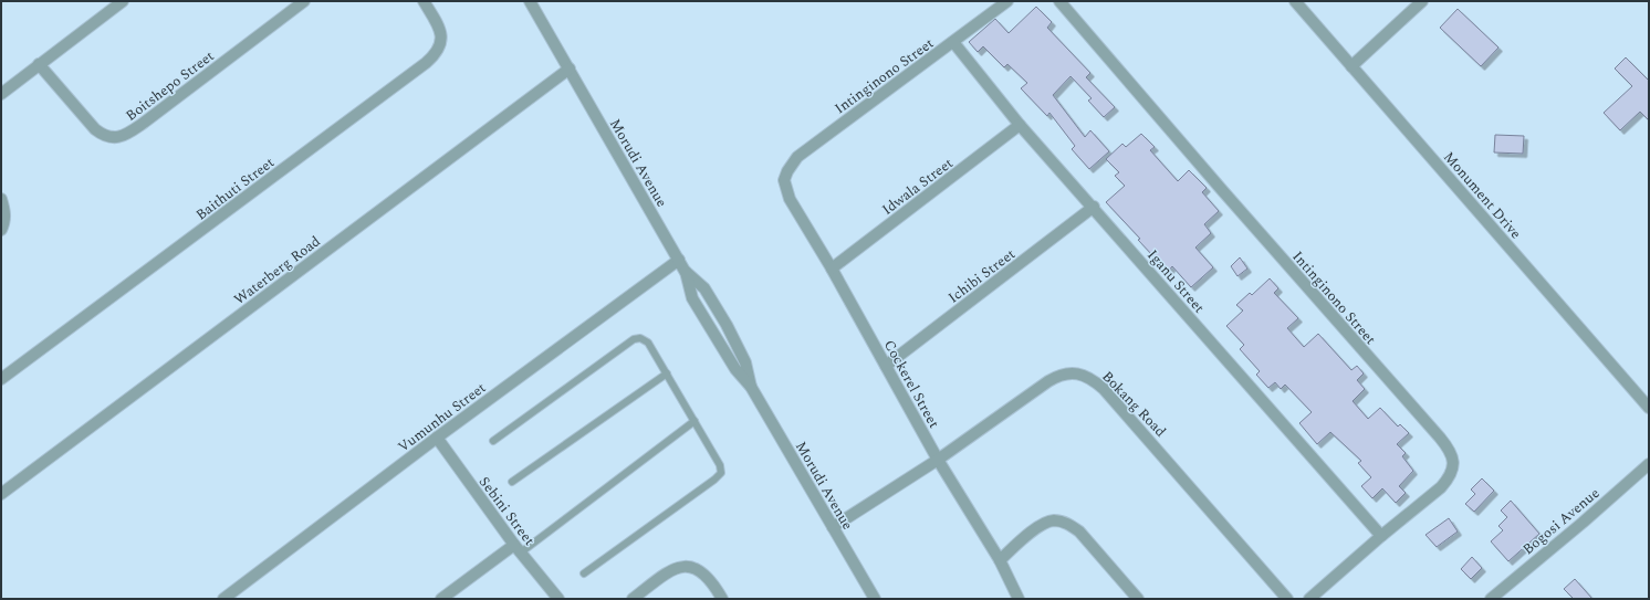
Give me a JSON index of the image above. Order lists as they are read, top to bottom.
{
  "streets": {
    "street": [
      "Intinginono Street",
      "Boitshepo Street",
      "Morudi Avenue",
      "Idwala Street",
      "Baithuti Street",
      "Monument Drive",
      "Waterberg Road",
      "Ichibi Street",
      "Iganu Street",
      "Cockerel Street",
      "Bokang Road",
      "Vumunhu Street",
      "Sebini Street",
      "Bogosi Avenue"
    ]
  },
  "crossings": [
    ["Intinginono Street", "Iganu Street"],
    ["Intinginono Street", "Cockerel Street"],
    ["Morudi Avenue", "Waterberg Road"],
    ["Morudi Avenue", "Bokang Road"],
    ["Morudi Avenue", "Vumunhu Street"],
    ["Idwala Street", "Iganu Street"],
    ["Idwala Street", "Cockerel Street"],
    ["Ichibi Street", "Iganu Street"],
    ["Ichibi Street", "Cockerel Street"],
    ["Cockerel Street", "Bokang Road"],
    ["Vumunhu Street", "Sebini Street"]
  ]
}
